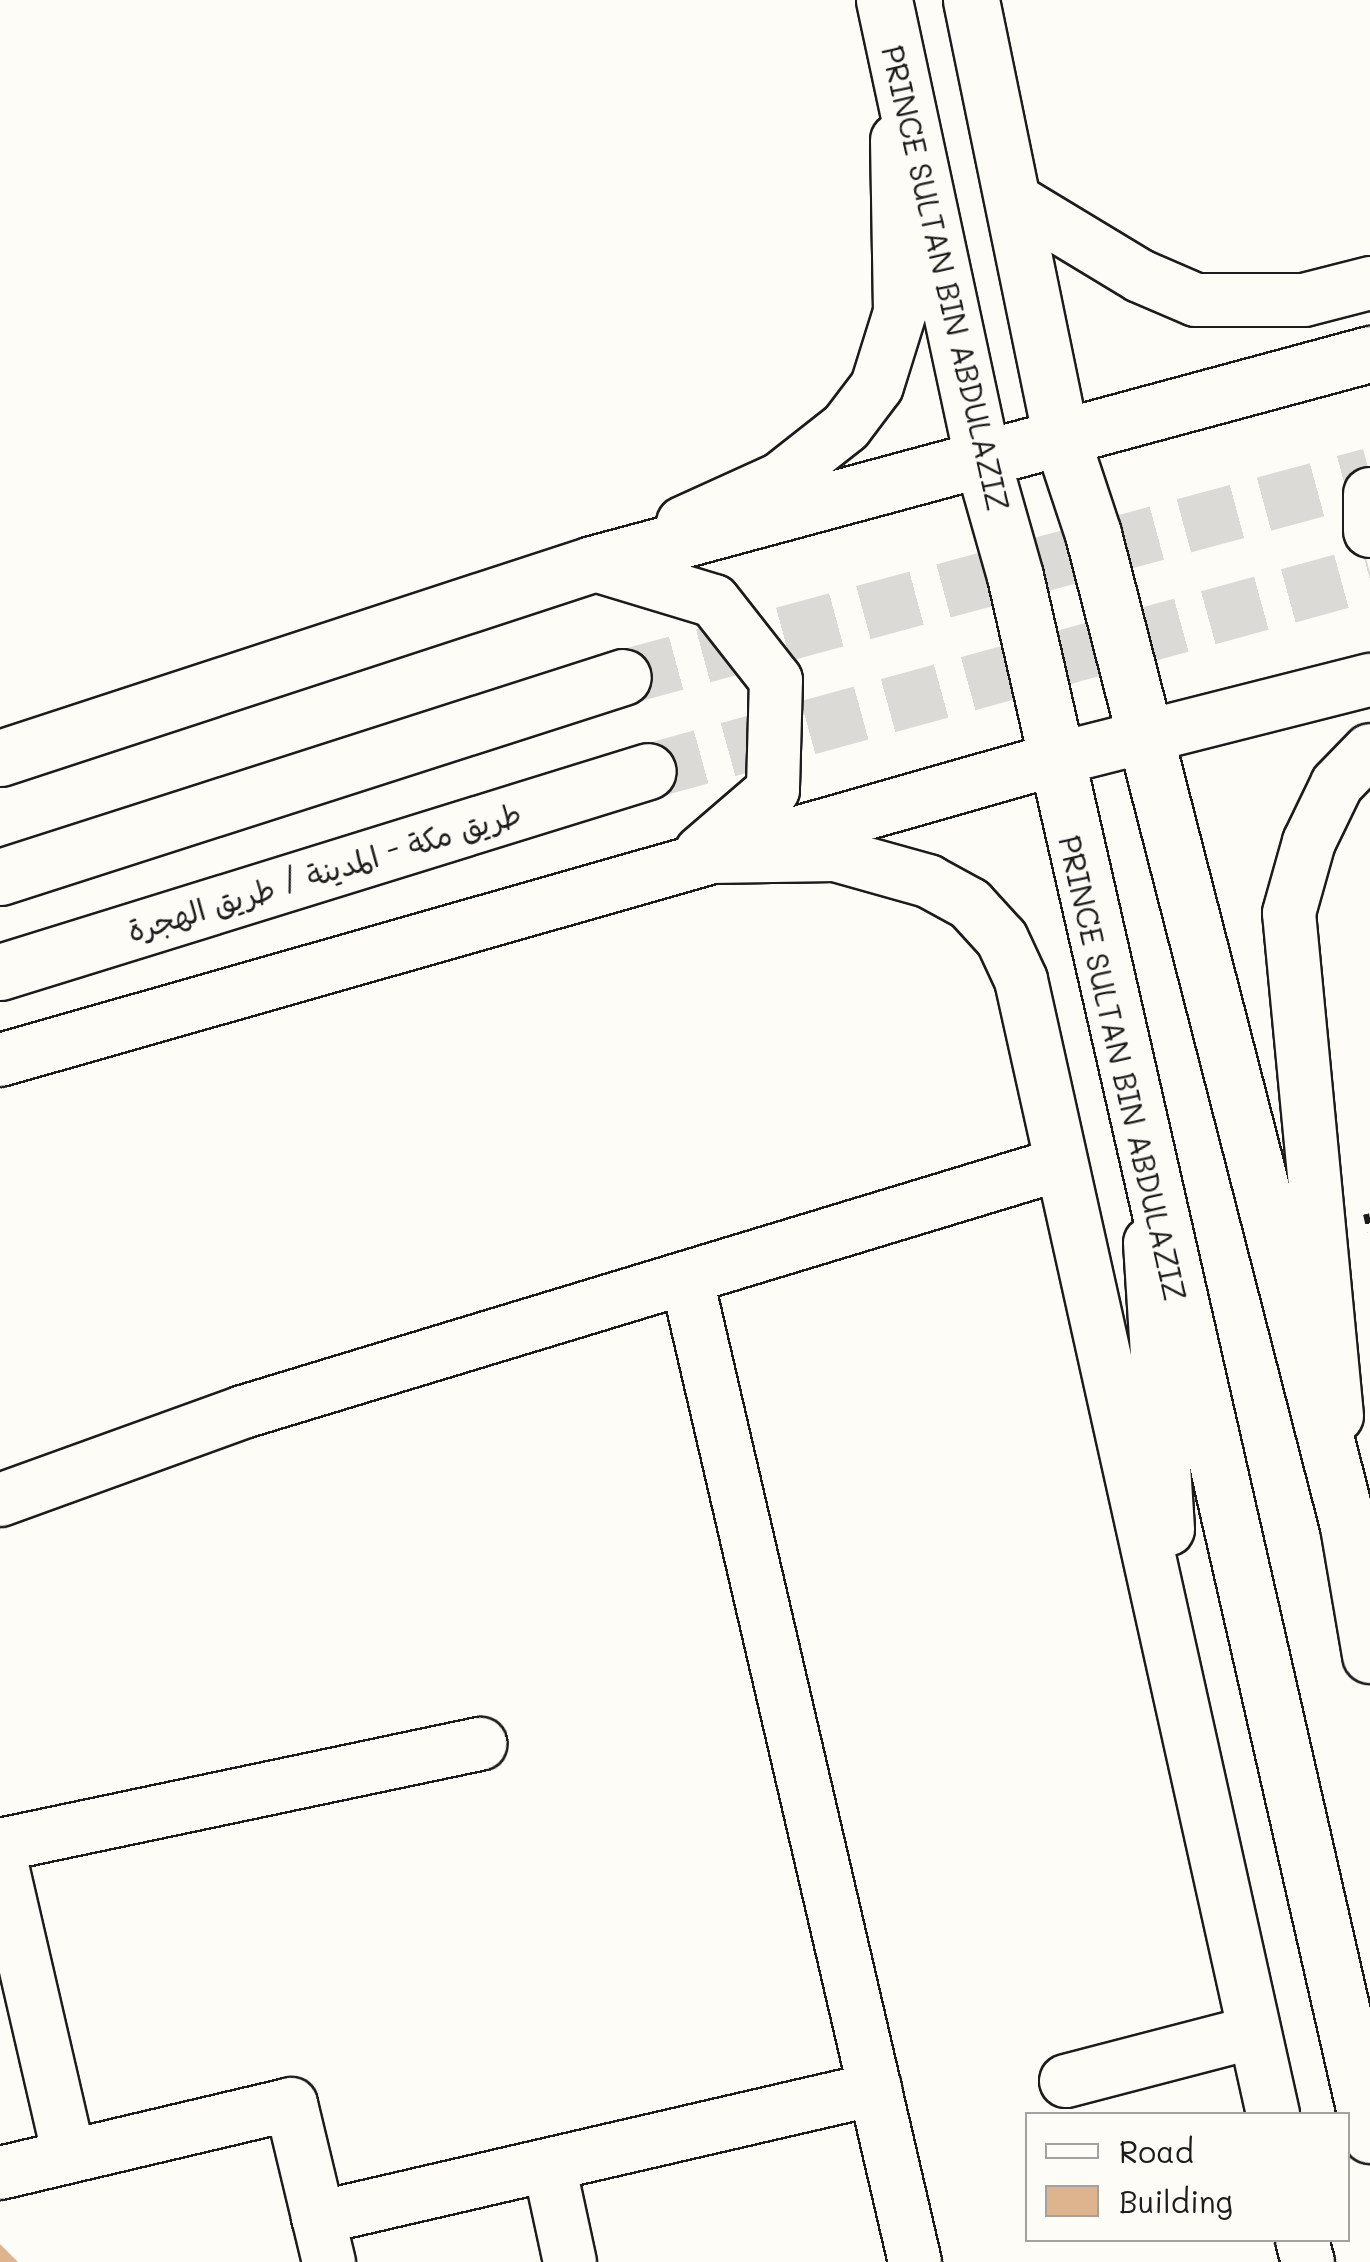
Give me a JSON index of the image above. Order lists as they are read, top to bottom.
{
  "streets": {
    "main road": ["PRINCE SULTAN BIN ABDULAZIZ", "طريق مكة - المدينة / طريق الهجرة"]
  },
  "legend": ["Road", "Building"]
}
